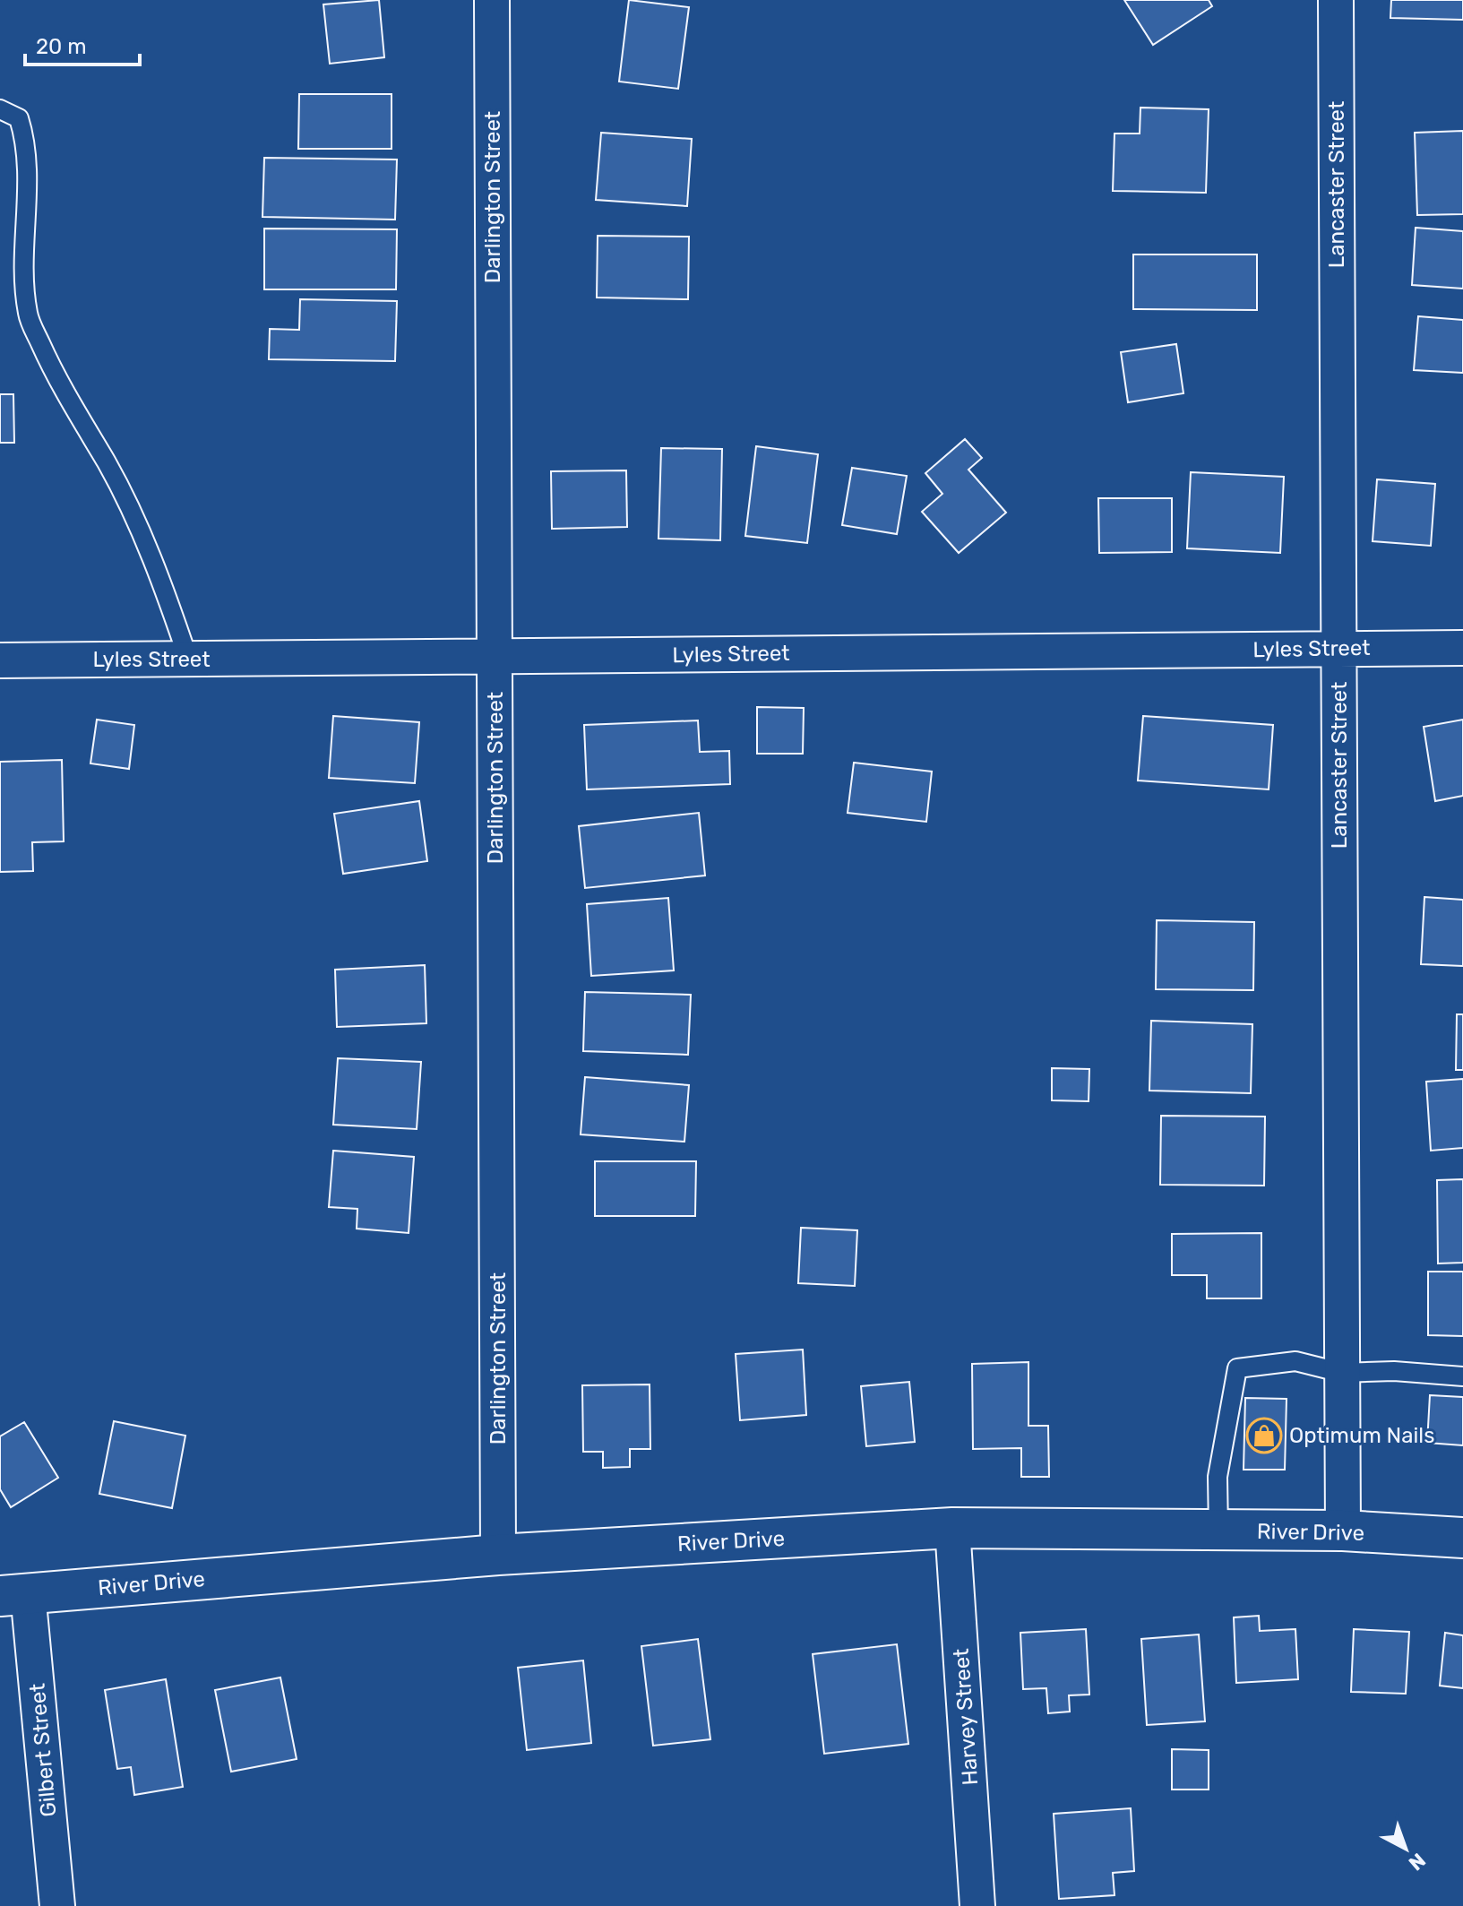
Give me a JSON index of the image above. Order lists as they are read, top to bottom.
{
  "streets": {
    "main road": ["River Drive"],
    "street": [
      "Lancaster Street",
      "Darlington Street",
      "Lyles Street",
      "Harvey Street",
      "Gilbert Street"
    ]
  },
  "crossings": [
    ["Lancaster Street", "Lyles Street"],
    ["Lancaster Street", "River Drive"],
    ["Darlington Street", "Lyles Street"],
    ["Darlington Street", "River Drive"],
    ["River Drive", "Harvey Street"],
    ["River Drive", "Gilbert Street"]
  ],
  "places": {
    "shop": ["Optimum Nails"]
  },
  "scale_bar": "20 m",
  "north": "bottom right"
}
